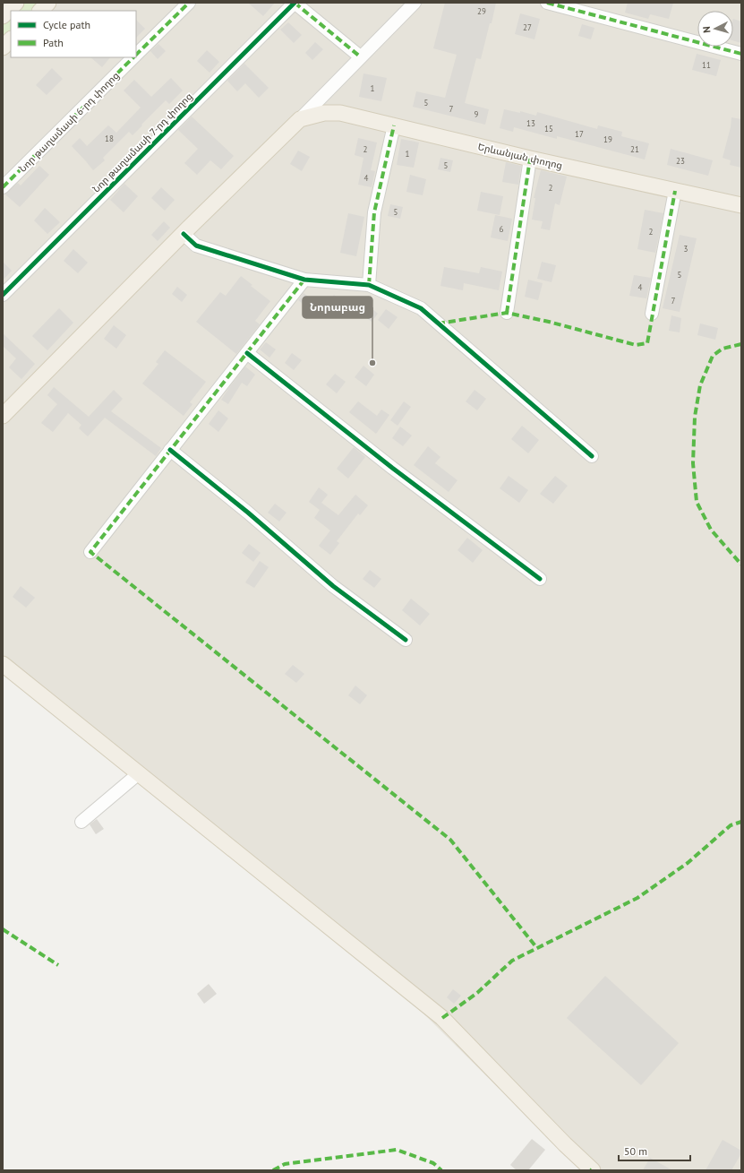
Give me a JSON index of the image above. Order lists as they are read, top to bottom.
{
  "streets": {
    "main road": ["Երևանյան փողոց"],
    "street": ["Նոր թաղամասի 6-րդ փողոց", "Նոր թաղամասի 7-րդ փողոց"]
  },
  "places": ["Նորաբաց"],
  "house_numbers": [
    "29",
    "27",
    "11",
    "1",
    "5",
    "7",
    "9",
    "13",
    "15",
    "17",
    "18",
    "19",
    "2",
    "21",
    "1",
    "23",
    "5",
    "4",
    "2",
    "5",
    "6",
    "2",
    "3",
    "5",
    "4",
    "7"
  ],
  "legend": ["Cycle path", "Path"],
  "scale_bar": "50 m",
  "north": "left"
}
